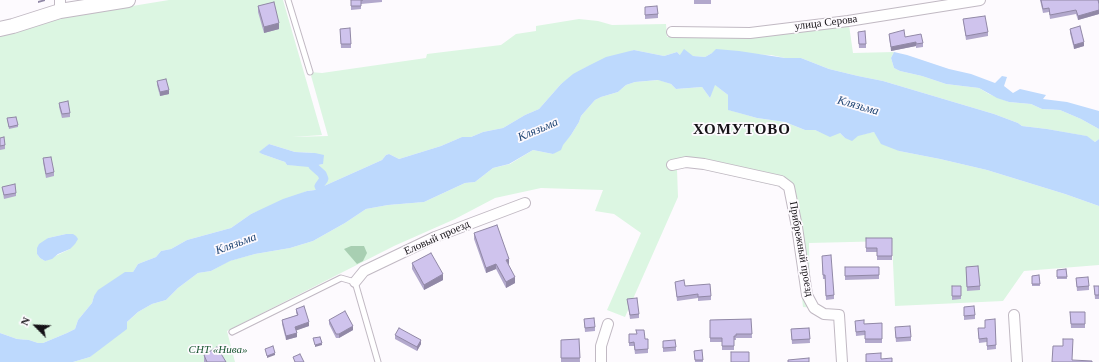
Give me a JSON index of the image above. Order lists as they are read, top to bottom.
{
  "streets": {
    "street": ["улица Серова", "Еловый проезд", "Прибрежный проезд"]
  },
  "districts": ["ХОМУТОВО"],
  "water": ["Клязьма"],
  "parks": ["СНТ «Нива»"],
  "north": "top left"
}
